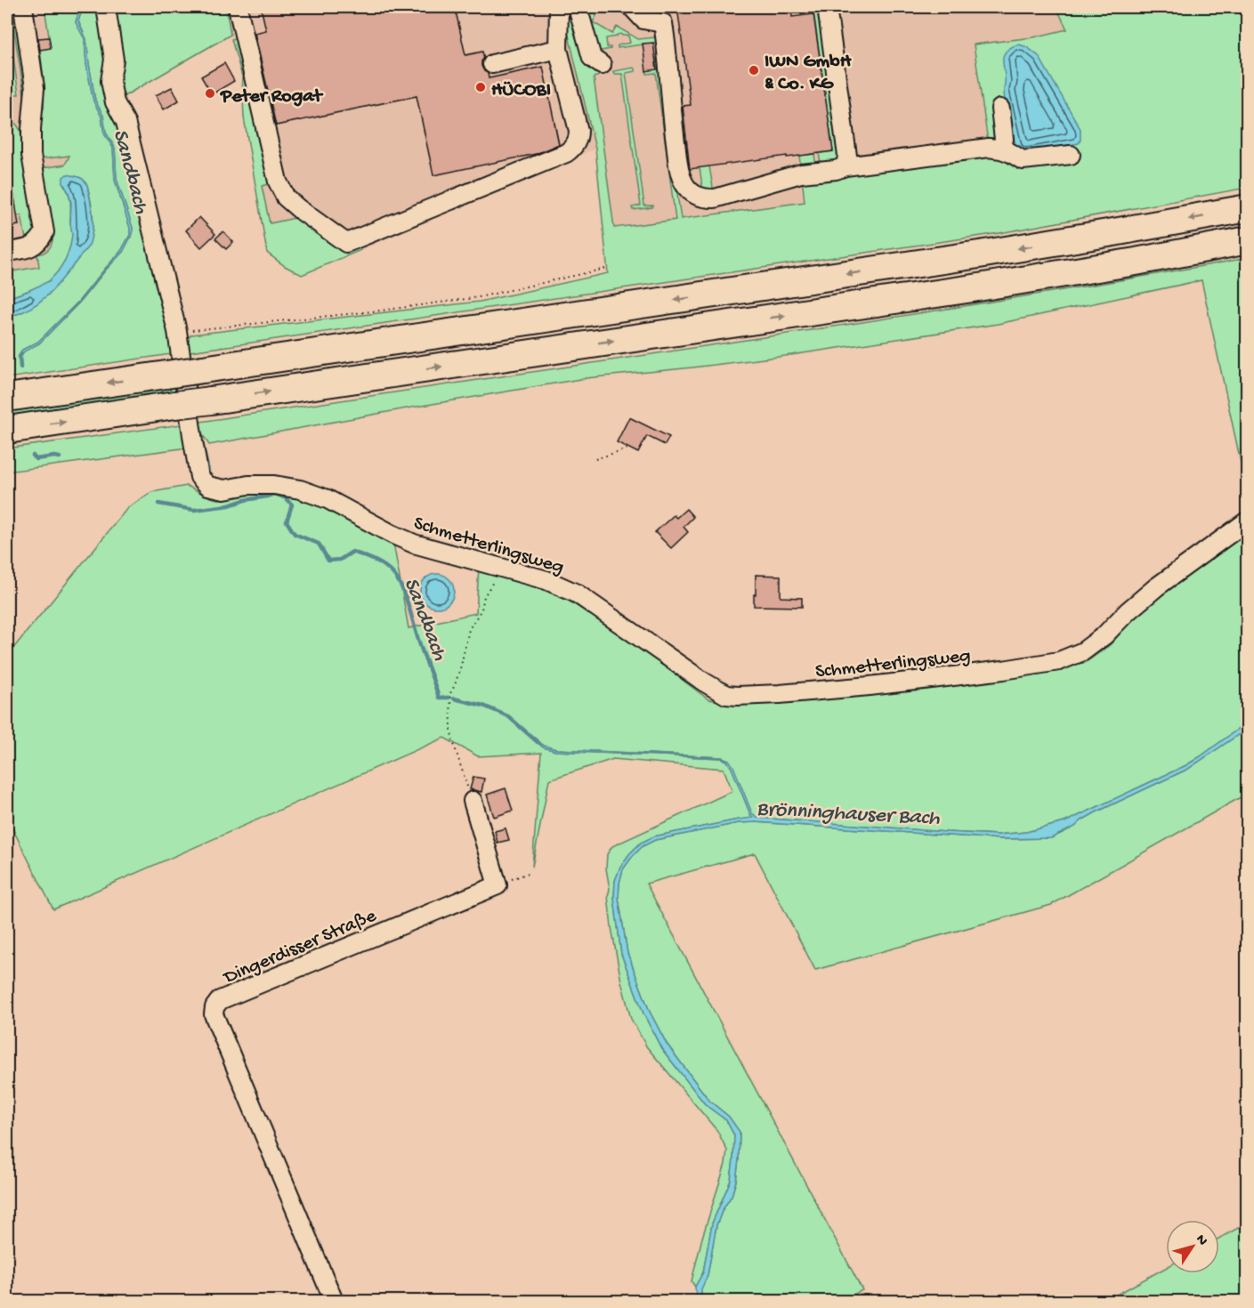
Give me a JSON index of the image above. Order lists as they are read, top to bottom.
{
  "streets": {
    "street": ["Schmetterlingsweg", "Dingerdisser Straße"]
  },
  "water": ["Sandbach", "Brönninghauser Bach"],
  "places": ["IWN GmbH & Co. KG", "HÜCOBI", "Peter Rogat"],
  "north": "top right"
}
